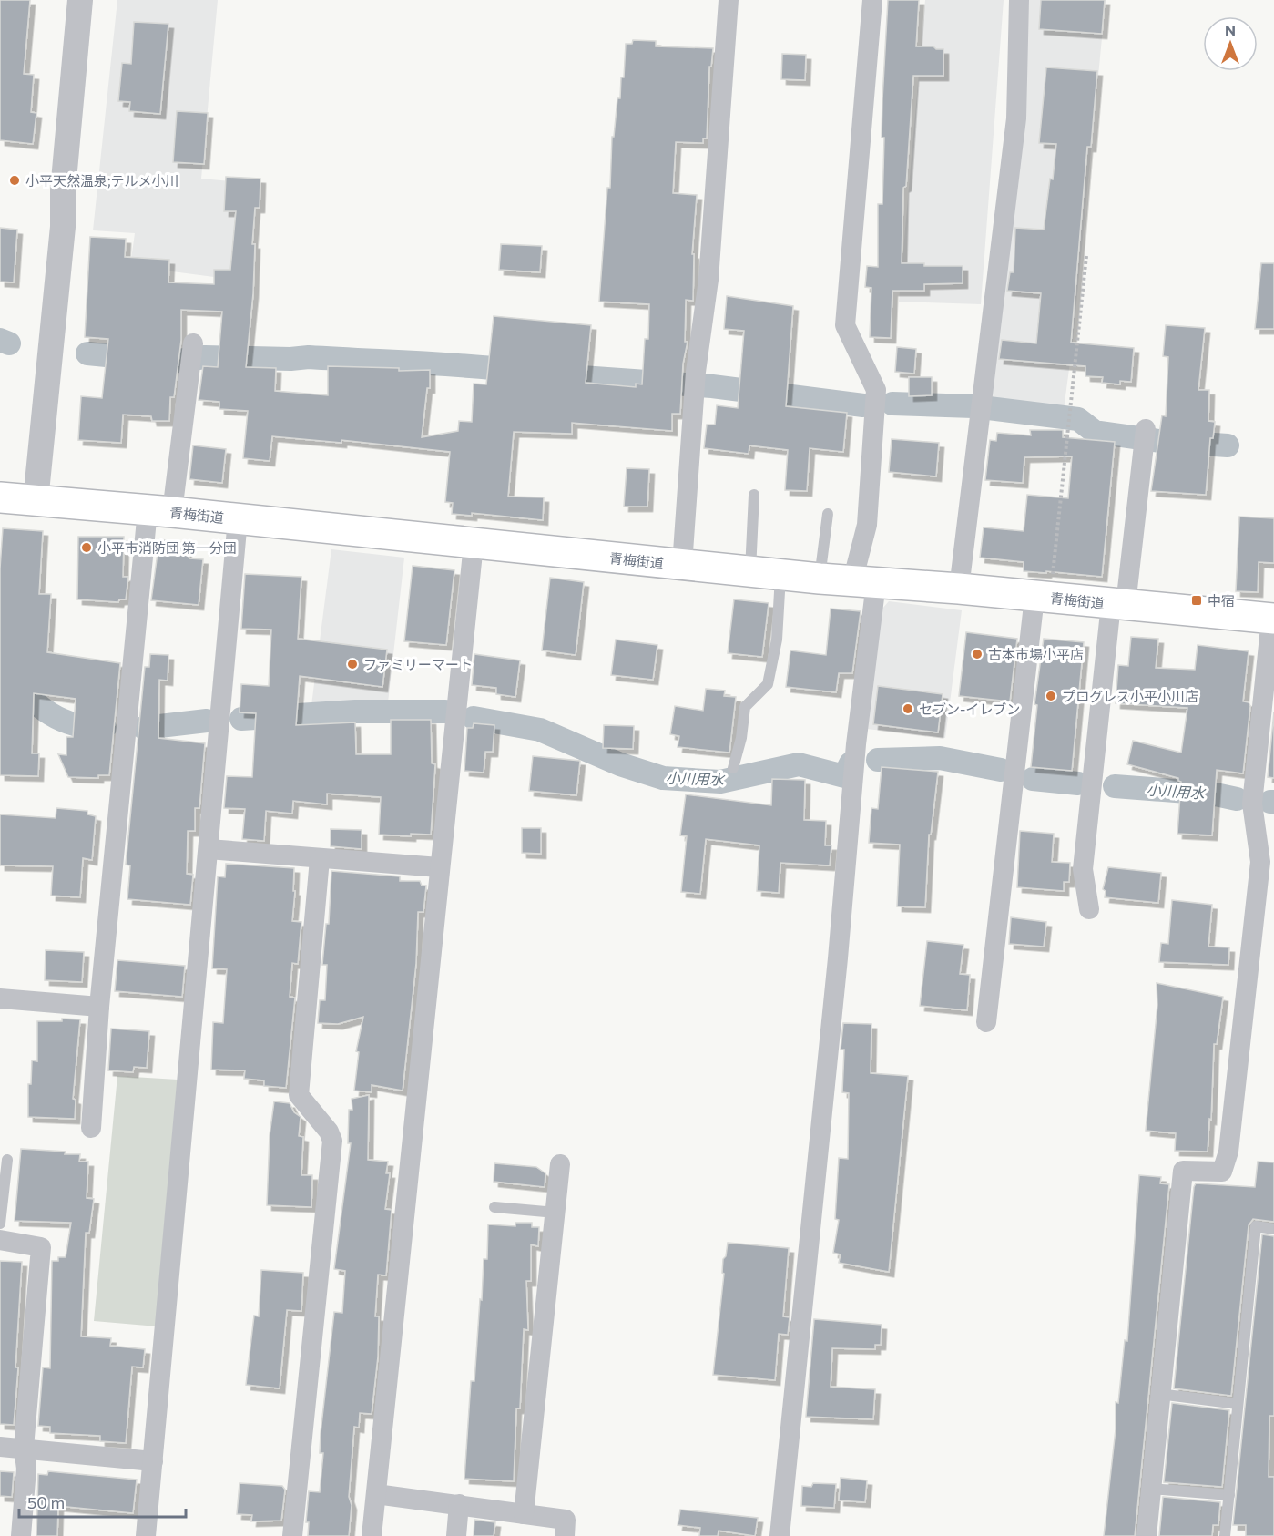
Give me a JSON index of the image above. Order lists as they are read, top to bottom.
{
  "streets": {
    "main road": ["青梅街道"]
  },
  "water": ["小川用水"],
  "places": {
    "other": [
      "小平天然温泉;テルメ小川",
      "小平市消防団 第一分団",
      "古本市場小平店",
      "ファミリーマート",
      "プログレス小平小川店",
      "セブン-イレブン"
    ],
    "transit": ["中宿"]
  },
  "scale_bar": "50 m",
  "north": "top"
}
